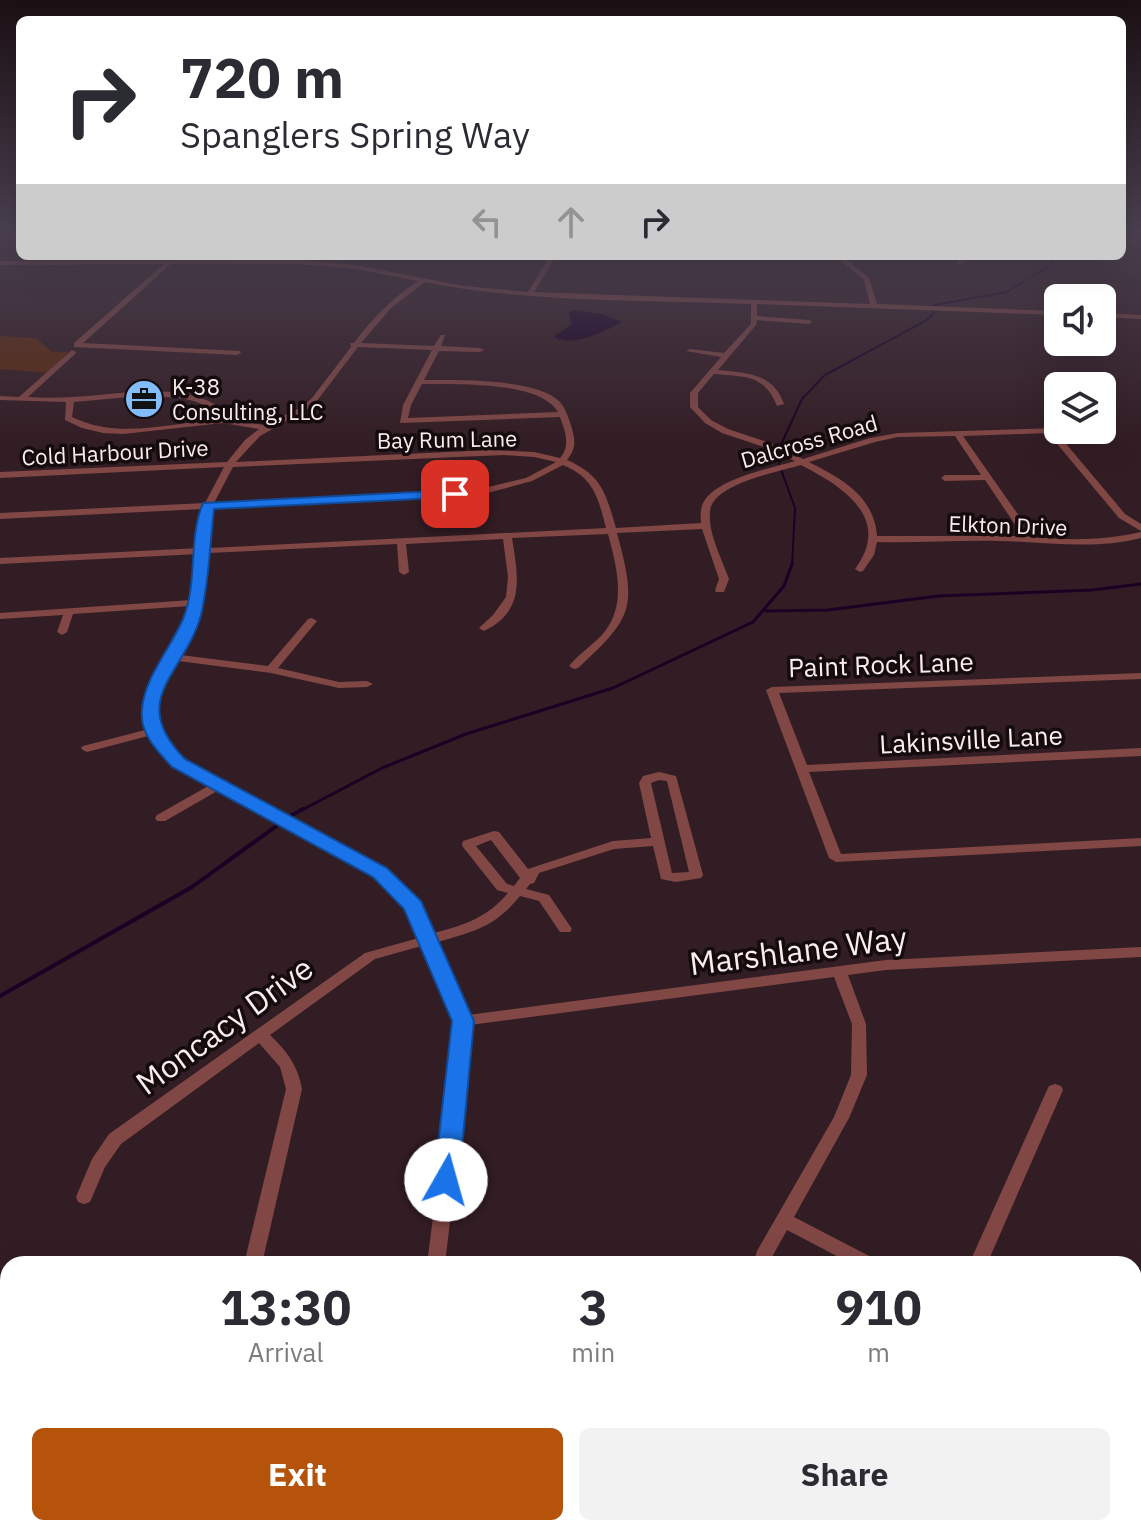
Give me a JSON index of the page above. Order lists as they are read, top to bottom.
{
  "streets": {
    "street": [
      "Bay Rum Lane",
      "Dalcross Road",
      "Cold Harbour Drive",
      "Elkton Drive",
      "Paint Rock Lane",
      "Lakinsville Lane",
      "Marshlane Way",
      "Moncacy Drive"
    ]
  },
  "crossings": [
    ["Bay Rum Lane", "Cold Harbour Drive"],
    ["Paint Rock Lane", "Lakinsville Lane"]
  ],
  "places": {
    "office": ["K-38 Consulting, LLC"]
  },
  "page": {
    "turn": ["720 m", "Spanglers Spring Way"],
    "eta": [
      "13:30",
      "Arrival",
      "3",
      "min",
      "910",
      "m"
    ],
    "buttons": ["Exit", "Share"]
  }
}
